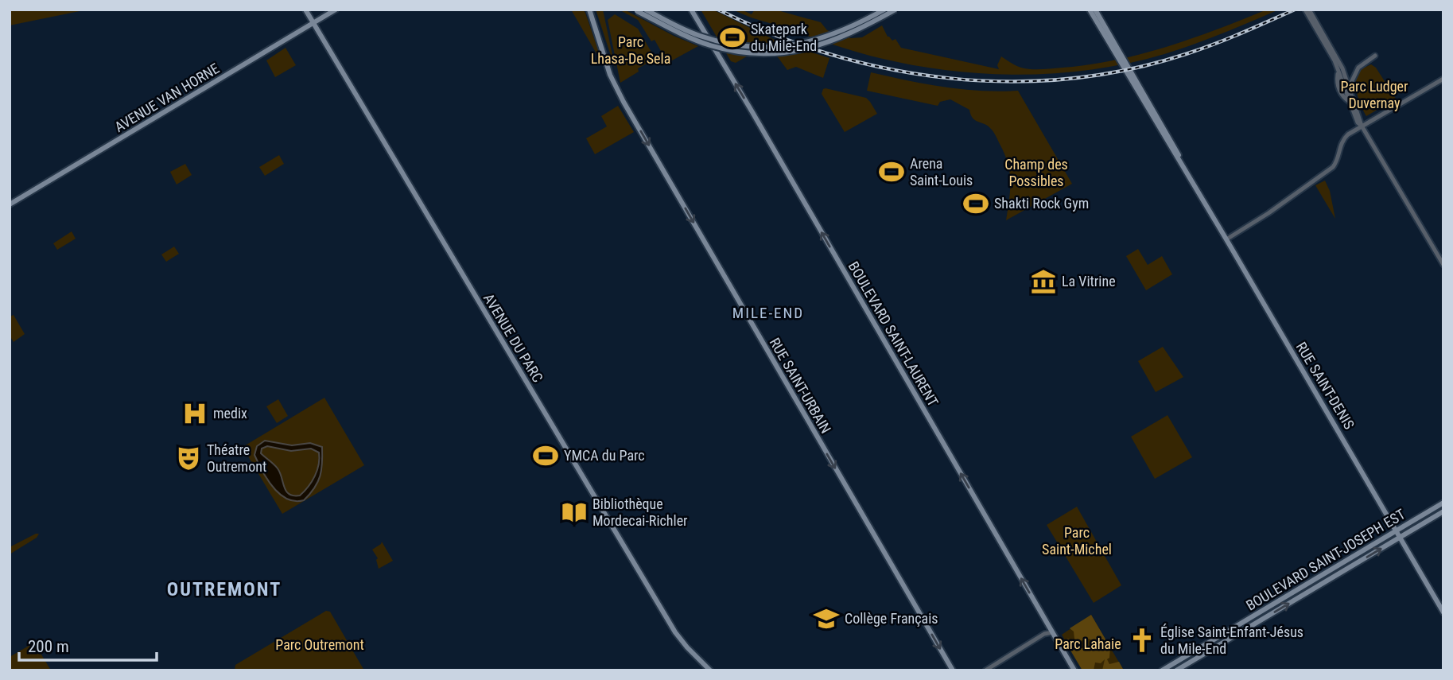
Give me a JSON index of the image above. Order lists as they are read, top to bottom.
{
  "streets": {
    "main road": [
      "AVENUE VAN HORNE",
      "BOULEVARD SAINT-LAURENT",
      "AVENUE DU PARC",
      "RUE SAINT-URBAIN",
      "RUE SAINT-DENIS",
      "BOULEVARD SAINT-JOSEPH EST"
    ]
  },
  "crossings": [
    ["AVENUE VAN HORNE", "AVENUE DU PARC"],
    ["RUE SAINT-DENIS", "BOULEVARD SAINT-JOSEPH EST"]
  ],
  "one_way": ["BOULEVARD SAINT-LAURENT", "RUE SAINT-URBAIN"],
  "districts": ["MILE-END", "OUTREMONT"],
  "parks": [
    "Parc Lhasa-De Sela",
    "Parc Ludger Duvernay",
    "Champ des Possibles",
    "Parc Saint-Michel",
    "Parc Lahaie",
    "Parc Outremont"
  ],
  "places": {
    "sports": [
      "Skatepark du Mile-End",
      "Arena Saint-Louis",
      "Shakti Rock Gym",
      "YMCA du Parc"
    ],
    "museum": ["La Vitrine"],
    "hospital": ["medix"],
    "theatre": ["Théatre Outremont"],
    "library": ["Bibliothèque Mordecai-Richler"],
    "school or university": ["Collège Français"],
    "church": ["Église Saint-Enfant-Jésus du Mile-End"]
  },
  "scale_bar": "200 m"
}
